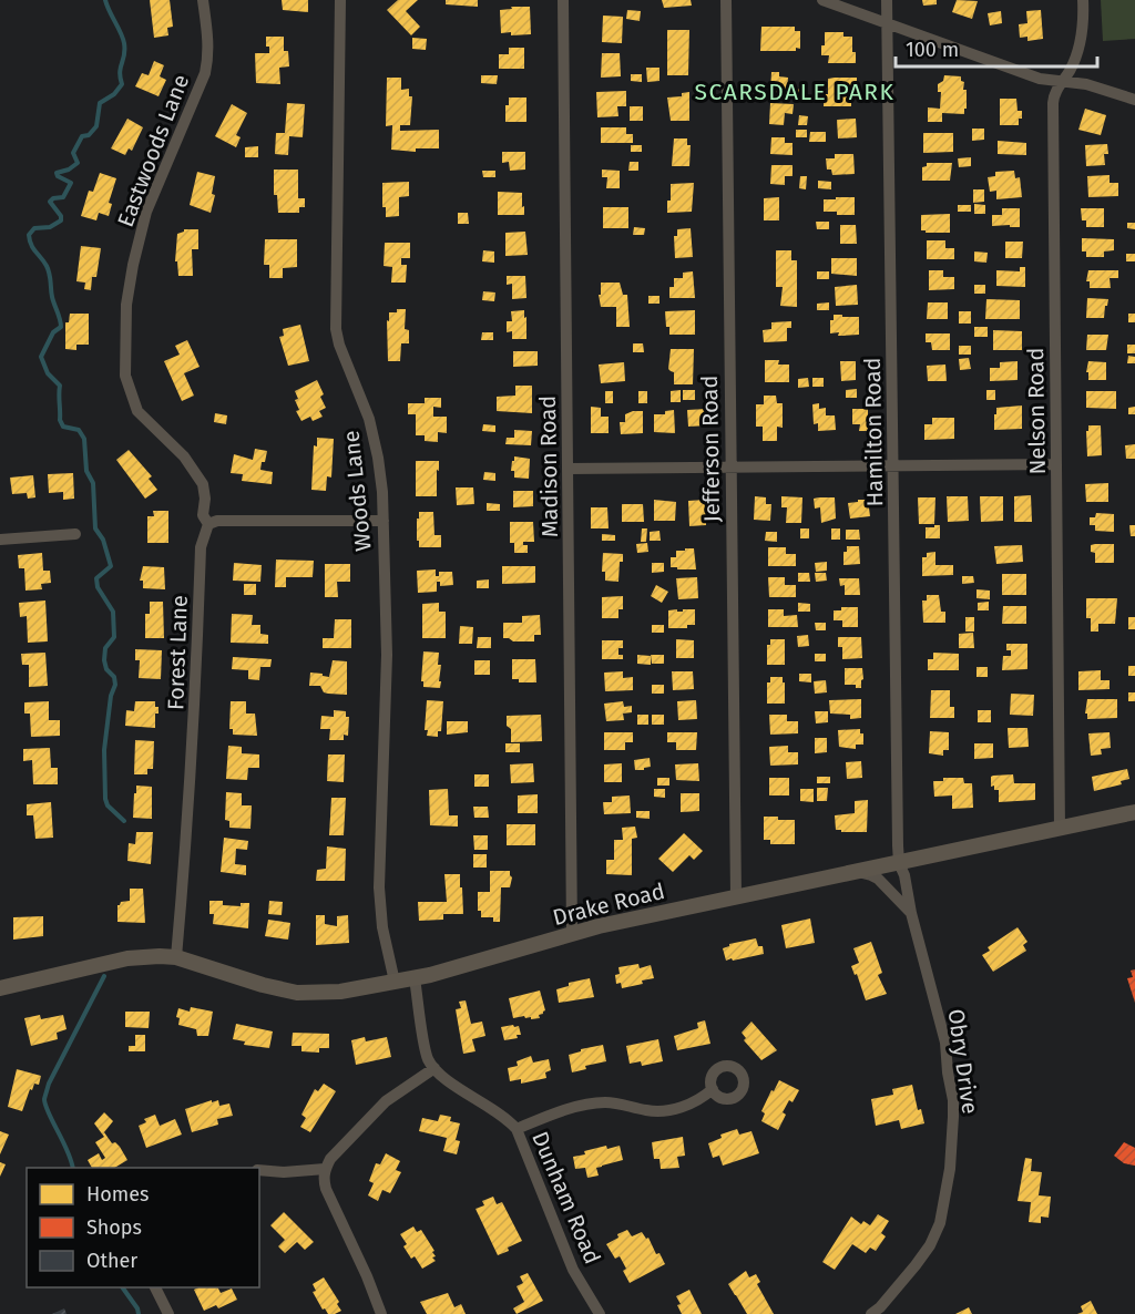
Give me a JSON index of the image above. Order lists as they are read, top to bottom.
{
  "streets": {
    "street": [
      "Eastwoods Lane",
      "Nelson Road",
      "Hamilton Road",
      "Jefferson Road",
      "Madison Road",
      "Woods Lane",
      "Forest Lane",
      "Drake Road",
      "Obry Drive",
      "Dunham Road"
    ]
  },
  "crossings": [
    ["Eastwoods Lane", "Forest Lane"],
    ["Nelson Road", "Drake Road"],
    ["Hamilton Road", "Drake Road"],
    ["Hamilton Road", "Obry Drive"],
    ["Jefferson Road", "Drake Road"],
    ["Madison Road", "Drake Road"],
    ["Woods Lane", "Drake Road"],
    ["Forest Lane", "Drake Road"],
    ["Drake Road", "Obry Drive"]
  ],
  "districts": ["SCARSDALE PARK"],
  "legend": ["Homes", "Shops", "Other"],
  "scale_bar": "100 m"
}
